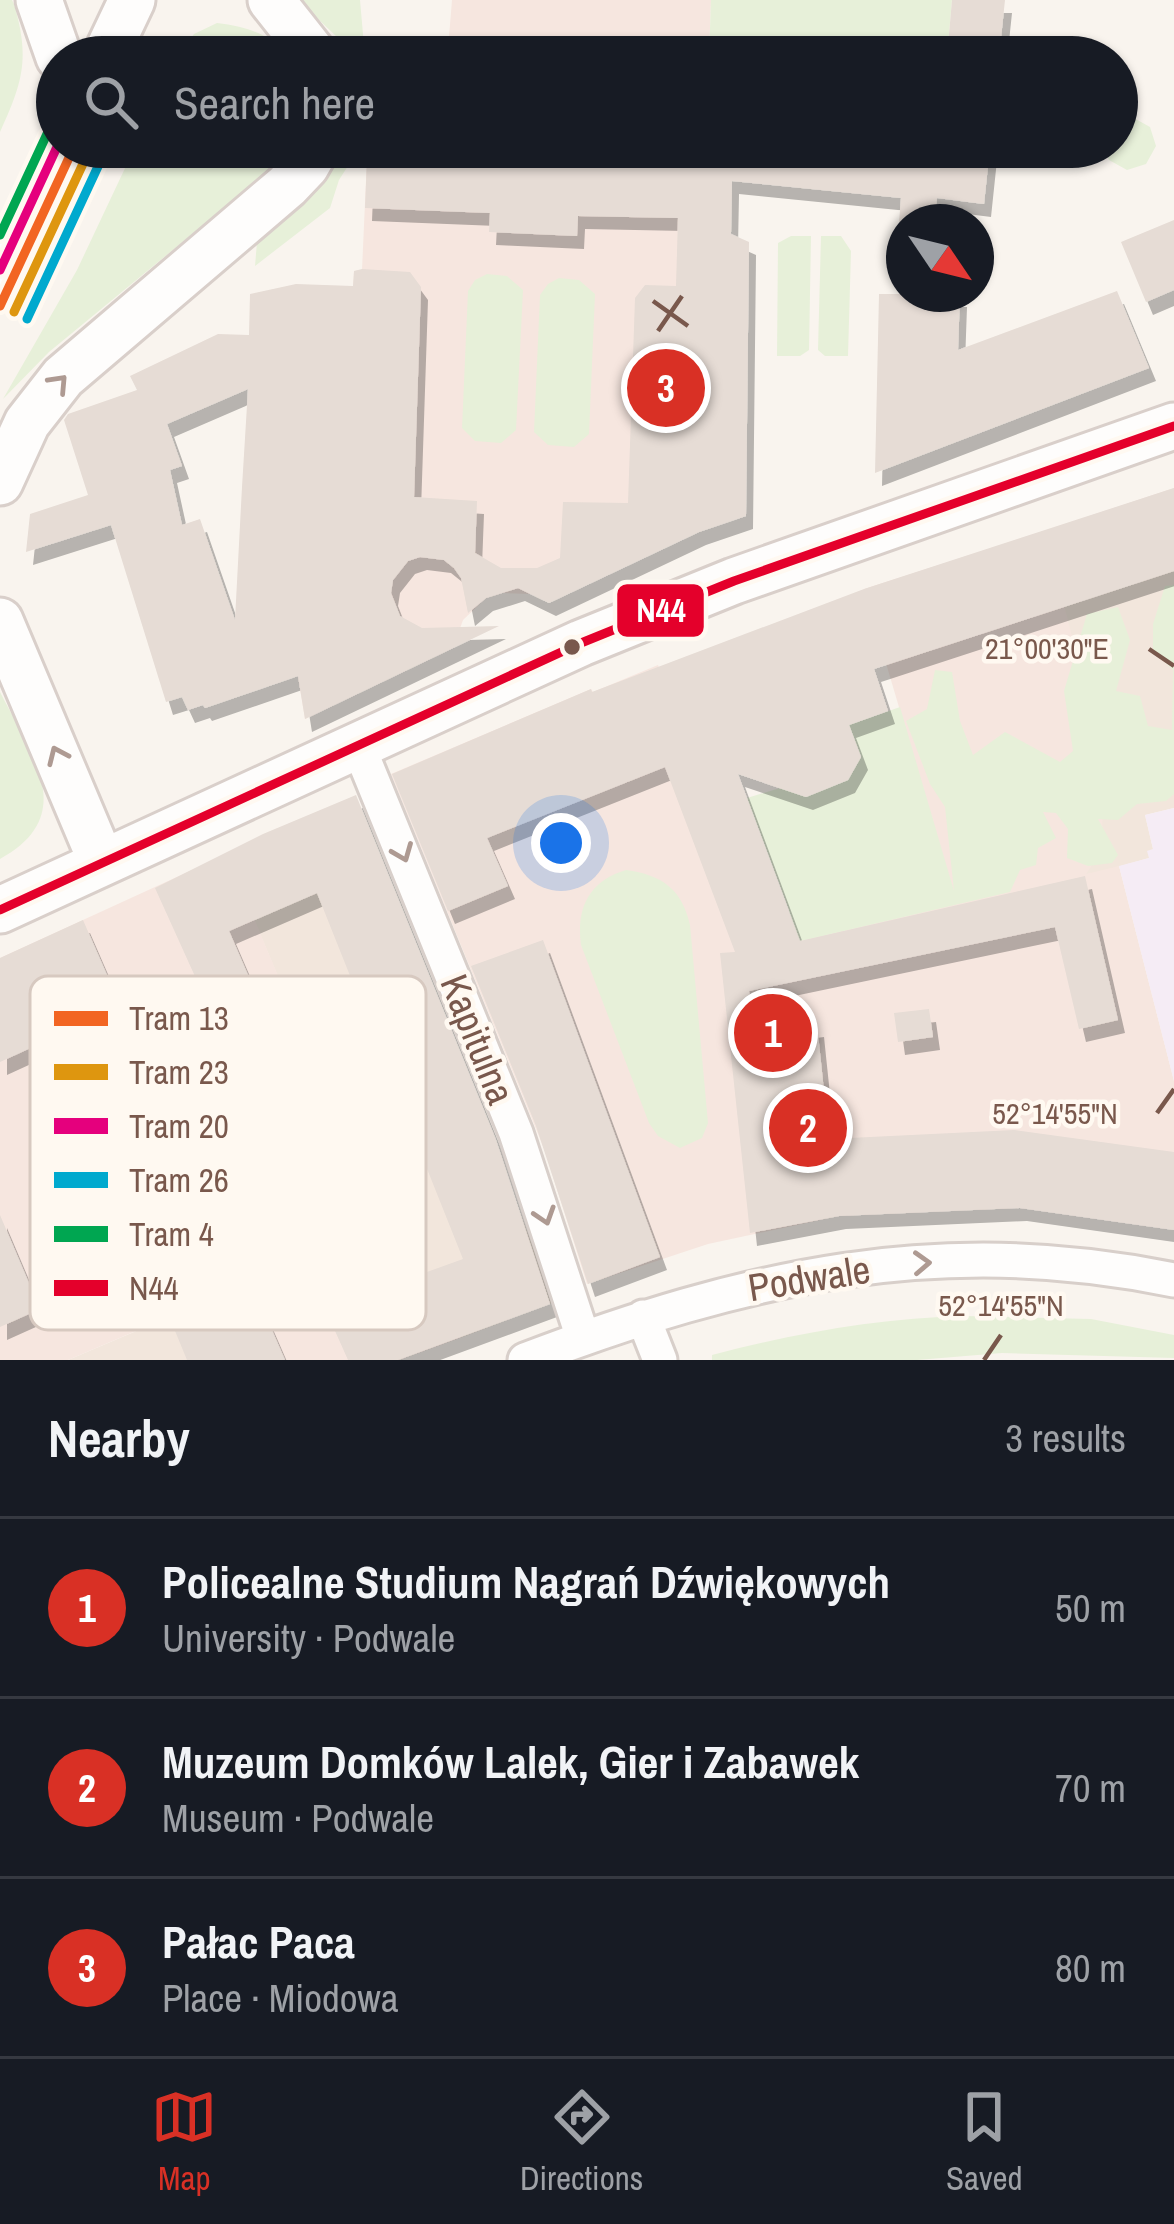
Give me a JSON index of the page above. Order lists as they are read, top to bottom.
{
  "streets": {
    "street": ["Kapitulna", "Podwale"]
  },
  "crossings": [
    ["Kapitulna", "Podwale"]
  ],
  "one_way": ["Kapitulna", "Podwale"],
  "lines": [
    "tram line 4",
    "tram line 13",
    "tram line 23",
    "tram line 20",
    "tram line 26",
    "transit line N44"
  ],
  "legend": [
    "Tram 13",
    "Tram 23",
    "Tram 20",
    "Tram 26",
    "Tram 4",
    "N44"
  ],
  "north": "bottom right",
  "page": {
    "search": "Search here",
    "pins": ["3", "1", "2"],
    "heading": ["Nearby", "3 results"],
    "list": [
      {
        "mark": "1",
        "name": "Policealne Studium Nagrań Dźwiękowych",
        "note": "University · Podwale",
        "value": "50 m"
      },
      {
        "mark": "2",
        "name": "Muzeum Domków Lalek, Gier i Zabawek",
        "note": "Museum · Podwale",
        "value": "70 m"
      },
      {
        "mark": "3",
        "name": "Pałac Paca",
        "note": "Place · Miodowa",
        "value": "80 m"
      }
    ],
    "nav": ["Map", "Directions", "Saved"]
  },
  "coordinates": ["21°00'30\"E", "52°14'55\"N"]
}
